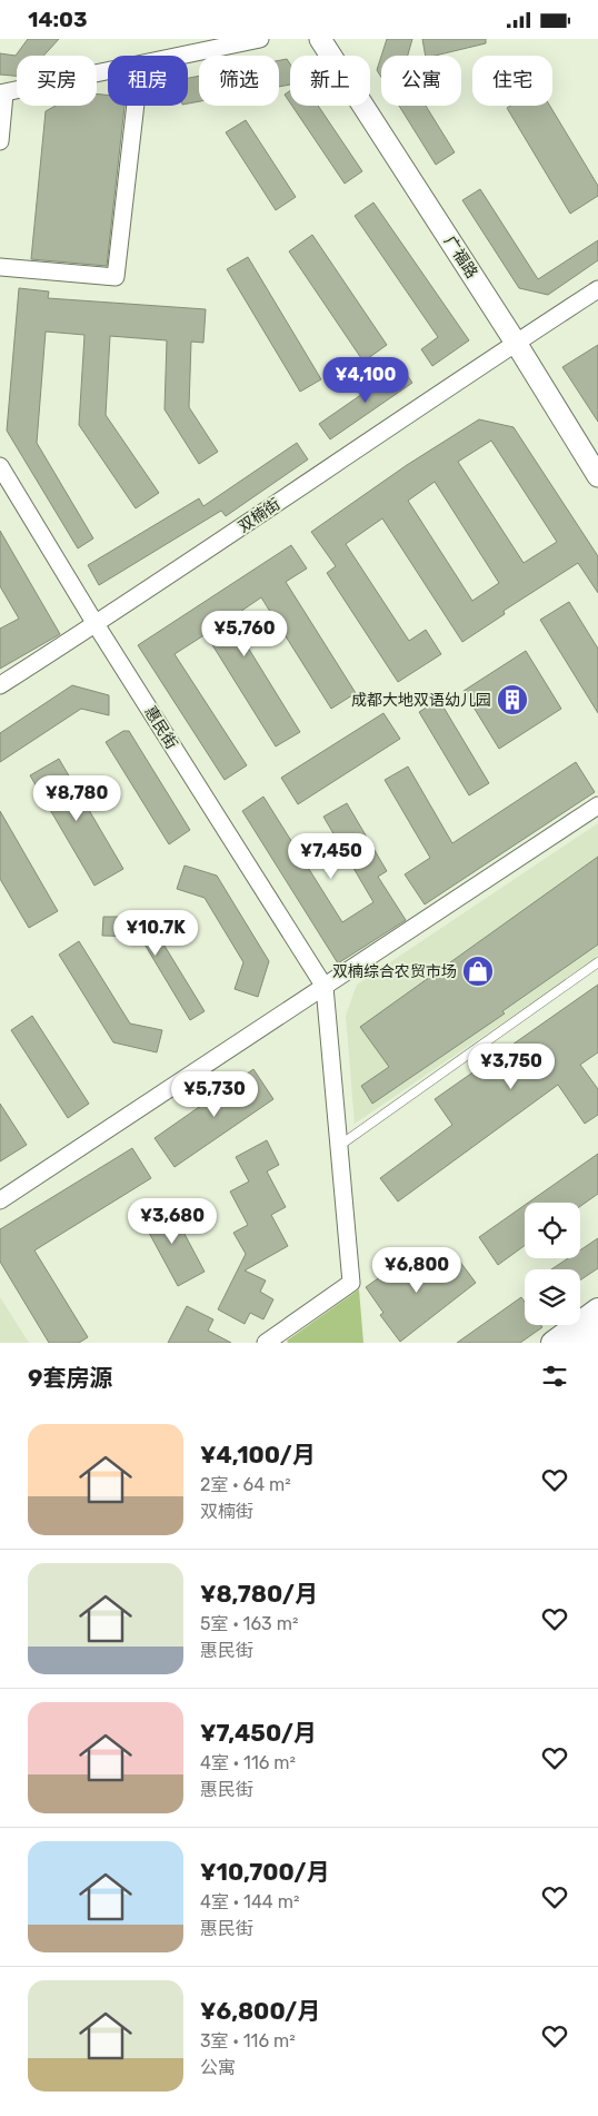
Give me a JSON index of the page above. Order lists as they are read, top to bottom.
{
  "streets": {
    "street": ["广福路", "双楠街", "惠民街"]
  },
  "crossings": [
    ["广福路", "双楠街"],
    ["双楠街", "惠民街"]
  ],
  "places": {
    "building": ["成都大地双语幼儿园"],
    "shop": ["双楠综合农贸市场"]
  },
  "page": {
    "status": "14:03",
    "chip": [
      "买房",
      "租房",
      "筛选",
      "新上",
      "公寓",
      "住宅"
    ],
    "price": [
      "¥4,100",
      "¥5,760",
      "¥8,780",
      "¥7,450",
      "¥10.7K",
      "¥3,750",
      "¥5,730",
      "¥3,680",
      "¥6,800"
    ],
    "heading": "9套房源",
    "list": [
      {
        "name": "¥4,100/月",
        "note": "2室 · 64 m² · 双楠街"
      },
      {
        "name": "¥8,780/月",
        "note": "5室 · 163 m² · 惠民街"
      },
      {
        "name": "¥7,450/月",
        "note": "4室 · 116 m² · 惠民街"
      },
      {
        "name": "¥10,700/月",
        "note": "4室 · 144 m² · 惠民街"
      },
      {
        "name": "¥6,800/月",
        "note": "3室 · 116 m² · 公寓"
      }
    ]
  }
}
